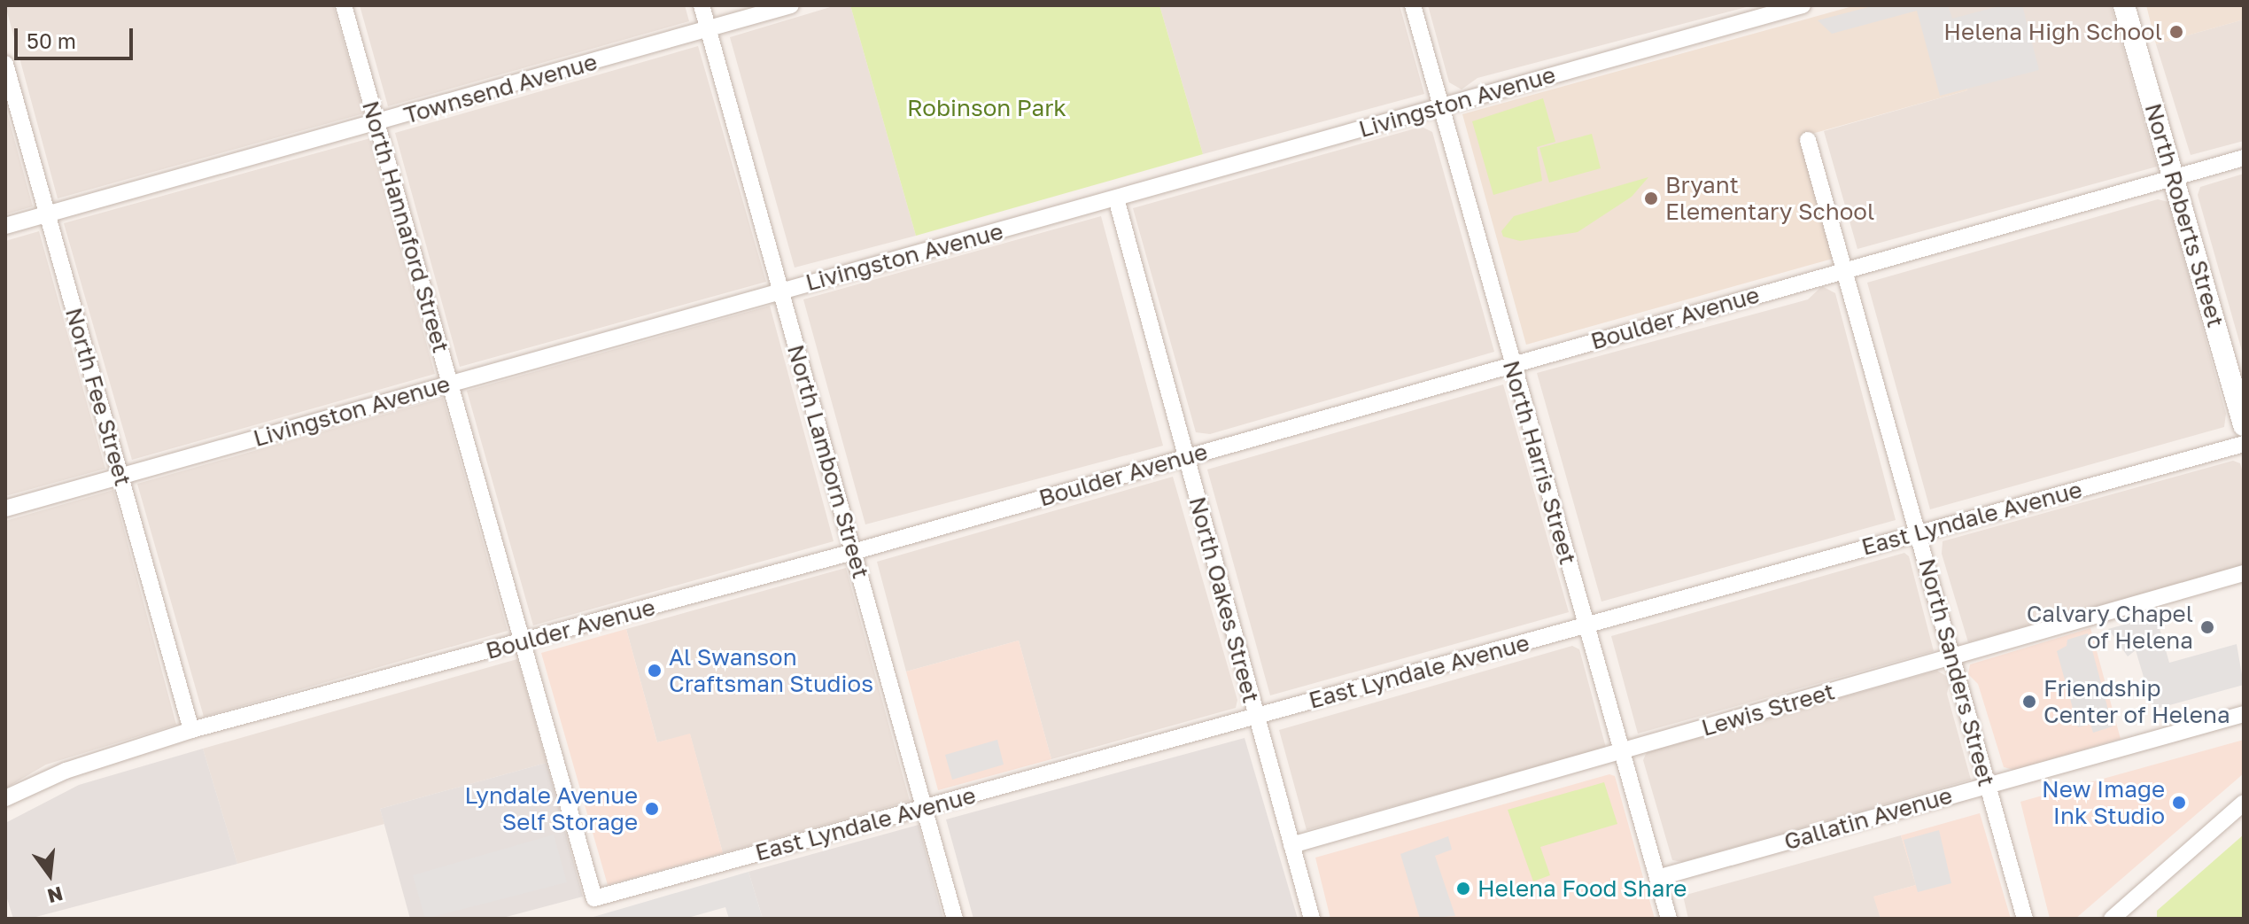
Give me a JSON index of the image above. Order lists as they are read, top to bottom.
{
  "streets": {
    "street": [
      "Townsend Avenue",
      "Livingston Avenue",
      "North Roberts Street",
      "North Hannaford Street",
      "Boulder Avenue",
      "North Fee Street",
      "North Lamborn Street",
      "North Harris Street",
      "East Lyndale Avenue",
      "North Oakes Street",
      "North Sanders Street",
      "Lewis Street",
      "Gallatin Avenue"
    ]
  },
  "crossings": [
    ["Townsend Avenue", "North Hannaford Street"],
    ["Townsend Avenue", "North Fee Street"],
    ["Townsend Avenue", "North Lamborn Street"],
    ["Livingston Avenue", "North Hannaford Street"],
    ["Livingston Avenue", "North Fee Street"],
    ["Livingston Avenue", "North Lamborn Street"],
    ["Livingston Avenue", "North Harris Street"],
    ["Livingston Avenue", "North Oakes Street"],
    ["North Roberts Street", "Boulder Avenue"],
    ["North Hannaford Street", "Boulder Avenue"],
    ["North Hannaford Street", "East Lyndale Avenue"],
    ["Boulder Avenue", "North Fee Street"],
    ["Boulder Avenue", "North Lamborn Street"],
    ["Boulder Avenue", "North Harris Street"],
    ["Boulder Avenue", "North Oakes Street"],
    ["Boulder Avenue", "North Sanders Street"],
    ["North Lamborn Street", "East Lyndale Avenue"],
    ["North Harris Street", "East Lyndale Avenue"],
    ["North Harris Street", "Lewis Street"],
    ["North Harris Street", "Gallatin Avenue"],
    ["East Lyndale Avenue", "North Oakes Street"],
    ["East Lyndale Avenue", "North Sanders Street"],
    ["North Oakes Street", "Lewis Street"],
    ["North Sanders Street", "Lewis Street"],
    ["North Sanders Street", "Gallatin Avenue"]
  ],
  "parks": ["Robinson Park"],
  "places": [
    "Helena High School",
    "Bryant Elementary School",
    "Calvary Chapel of Helena",
    "Al Swanson Craftsman Studios",
    "Friendship Center of Helena",
    "New Image Ink Studio",
    "Lyndale Avenue Self Storage",
    "Helena Food Share"
  ],
  "scale_bar": "50 m",
  "north": "bottom"
}
